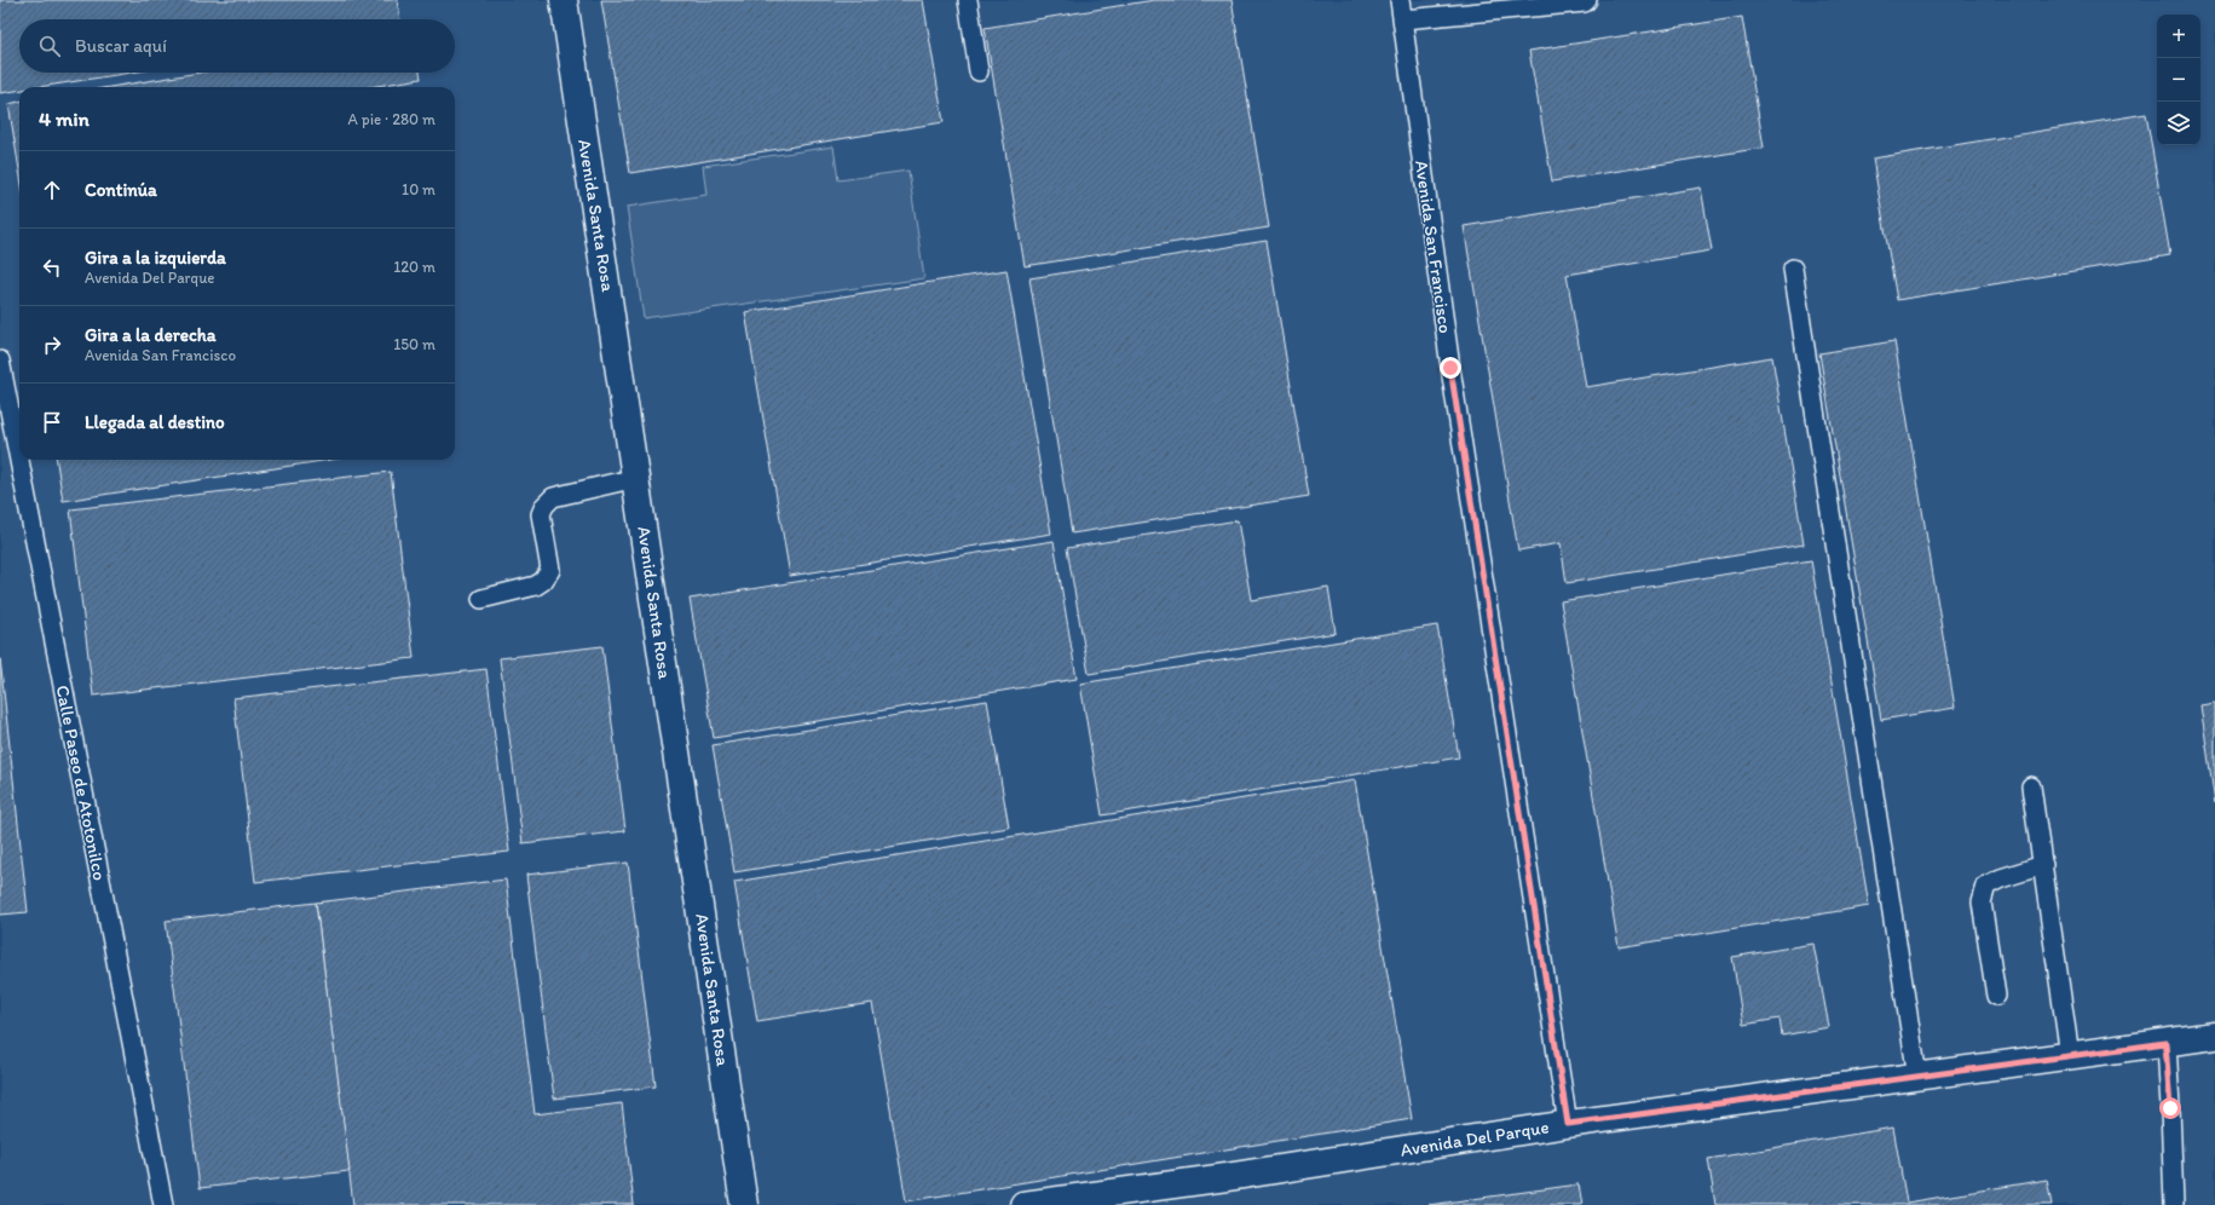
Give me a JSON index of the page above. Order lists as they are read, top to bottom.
{
  "streets": {
    "street": ["Avenida Santa Rosa", "Avenida Del Parque"],
    "lane": ["Avenida San Francisco", "Calle Paseo de Atotonilco"]
  },
  "crossings": [
    ["Avenida San Francisco", "Avenida Del Parque"]
  ],
  "page": {
    "map_buttons": ["+", "−"],
    "search": "Buscar aquí",
    "heading": ["4 min", "A pie · 280 m"],
    "list": [
      ["Continúa", "10 m"],
      ["Gira a la izquierda", "Avenida Del Parque", "120 m"],
      ["Gira a la derecha", "Avenida San Francisco", "150 m"],
      "Llegada al destino"
    ]
  }
}
